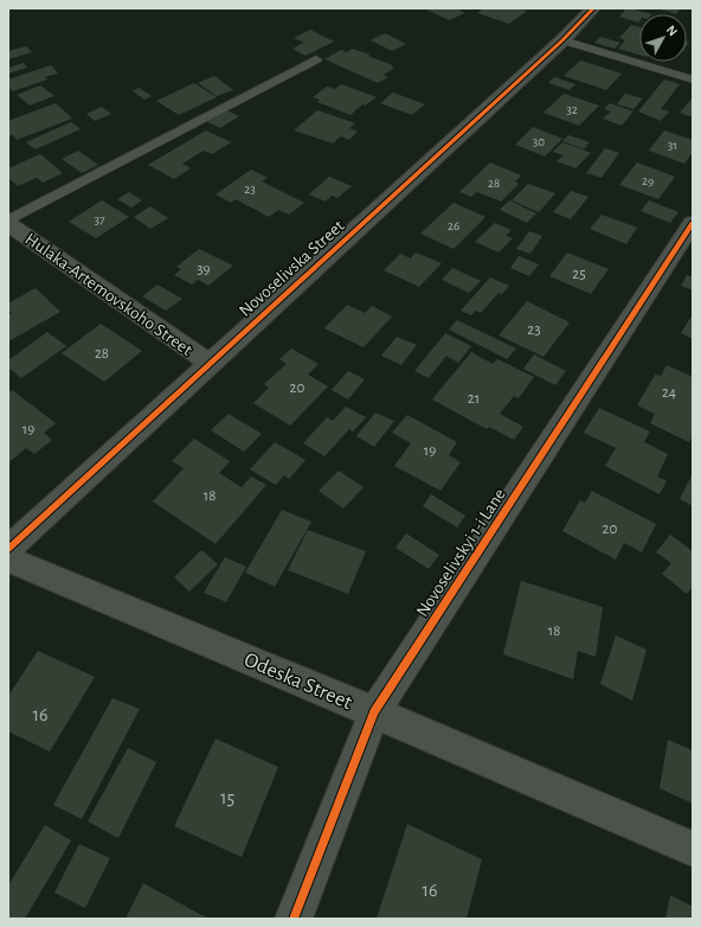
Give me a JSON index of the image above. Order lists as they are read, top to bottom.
{
  "streets": {
    "street": [
      "Novoselivska Street",
      "Hulaka-Artemovskoho Street",
      "Novoselivskyi 1-i Lane",
      "Odeska Street"
    ]
  },
  "crossings": [
    ["Novoselivska Street", "Hulaka-Artemovskoho Street"],
    ["Novoselivskyi 1-i Lane", "Odeska Street"]
  ],
  "house_numbers": [
    "32",
    "30",
    "31",
    "29",
    "28",
    "23",
    "37",
    "26",
    "39",
    "25",
    "23",
    "28",
    "20",
    "24",
    "21",
    "19",
    "19",
    "18",
    "20",
    "18",
    "16",
    "15",
    "16"
  ],
  "north": "top right"
}
